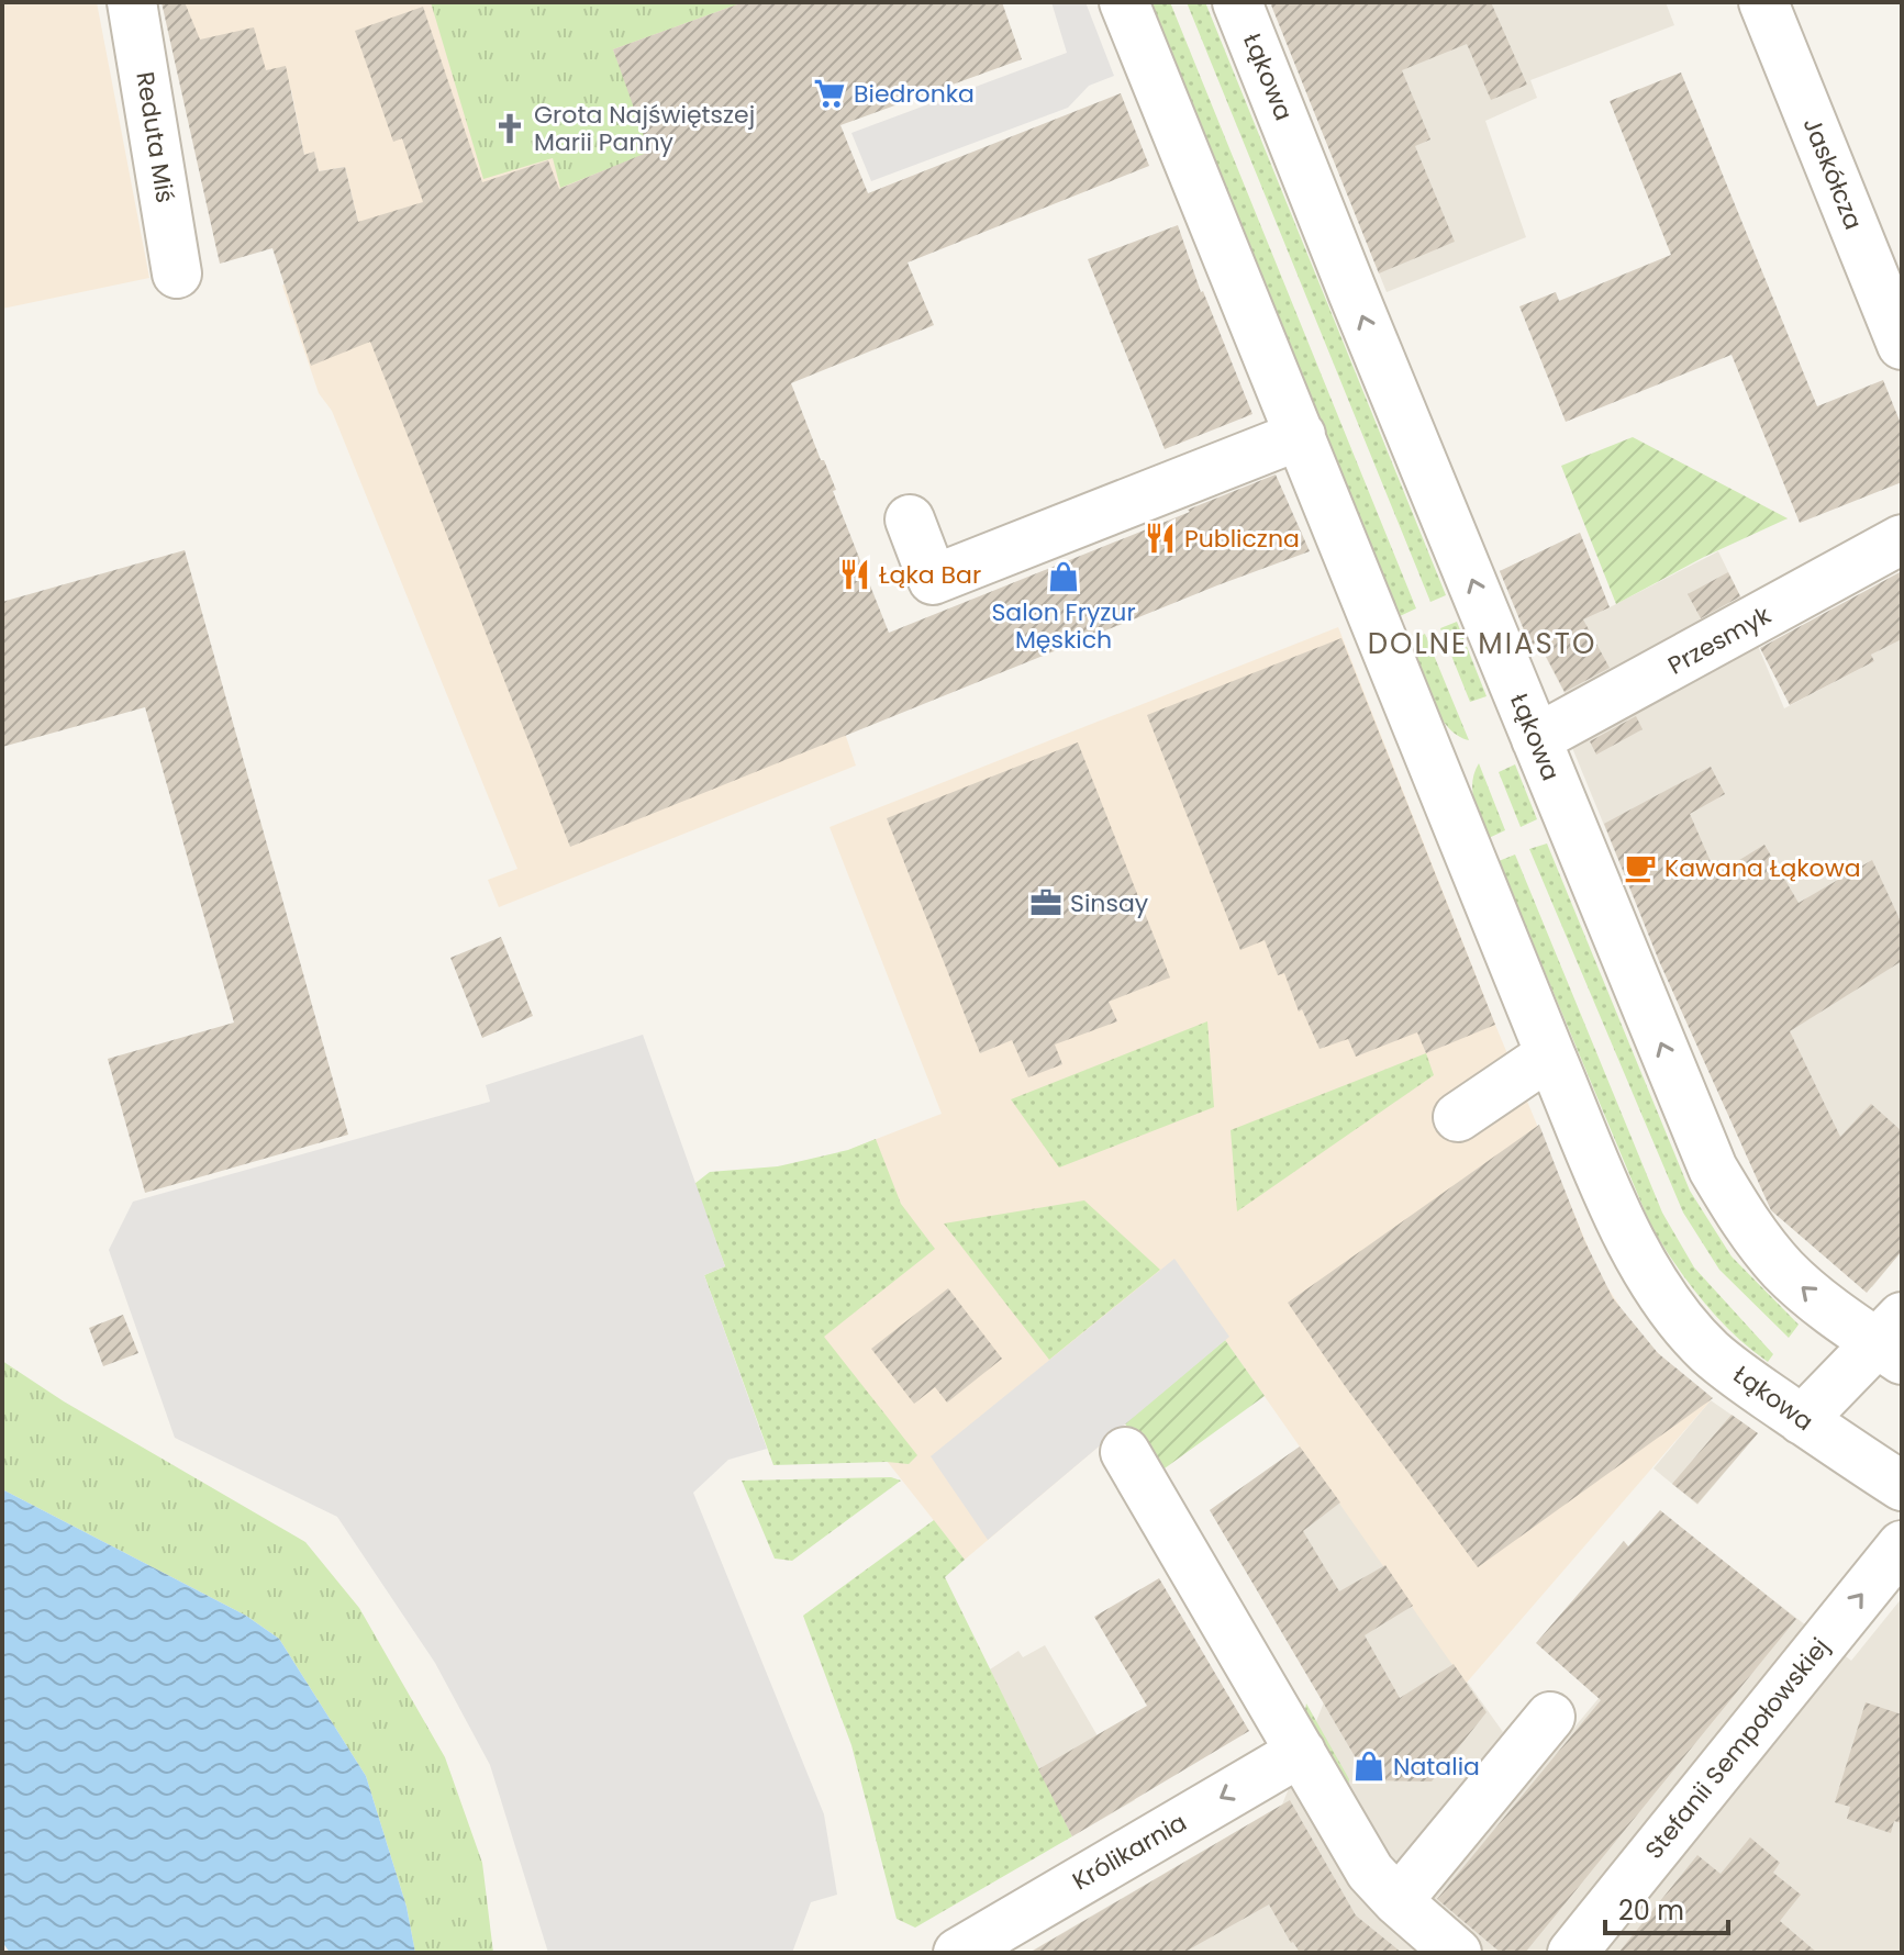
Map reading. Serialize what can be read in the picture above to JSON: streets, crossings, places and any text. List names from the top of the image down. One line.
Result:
{"streets":{"street":["Łąkowa","Reduta Miś","Jaskółcza","Przesmyk","Stefanii Sempołowskiej","Królikarnia"]},"crossings":[["Łąkowa","Przesmyk"]],"one_way":["Królikarnia"],"districts":["DOLNE MIASTO"],"places":{"supermarket":["Biedronka"],"church":["Grota Najświętszej Marii Panny"],"restaurant":["Publiczna","Łąka Bar"],"shop":["Salon Fryzur Męskich","Natalia"],"cafe":["Kawana Łąkowa"],"office":["Sinsay"]},"scale_bar":"20 m"}
